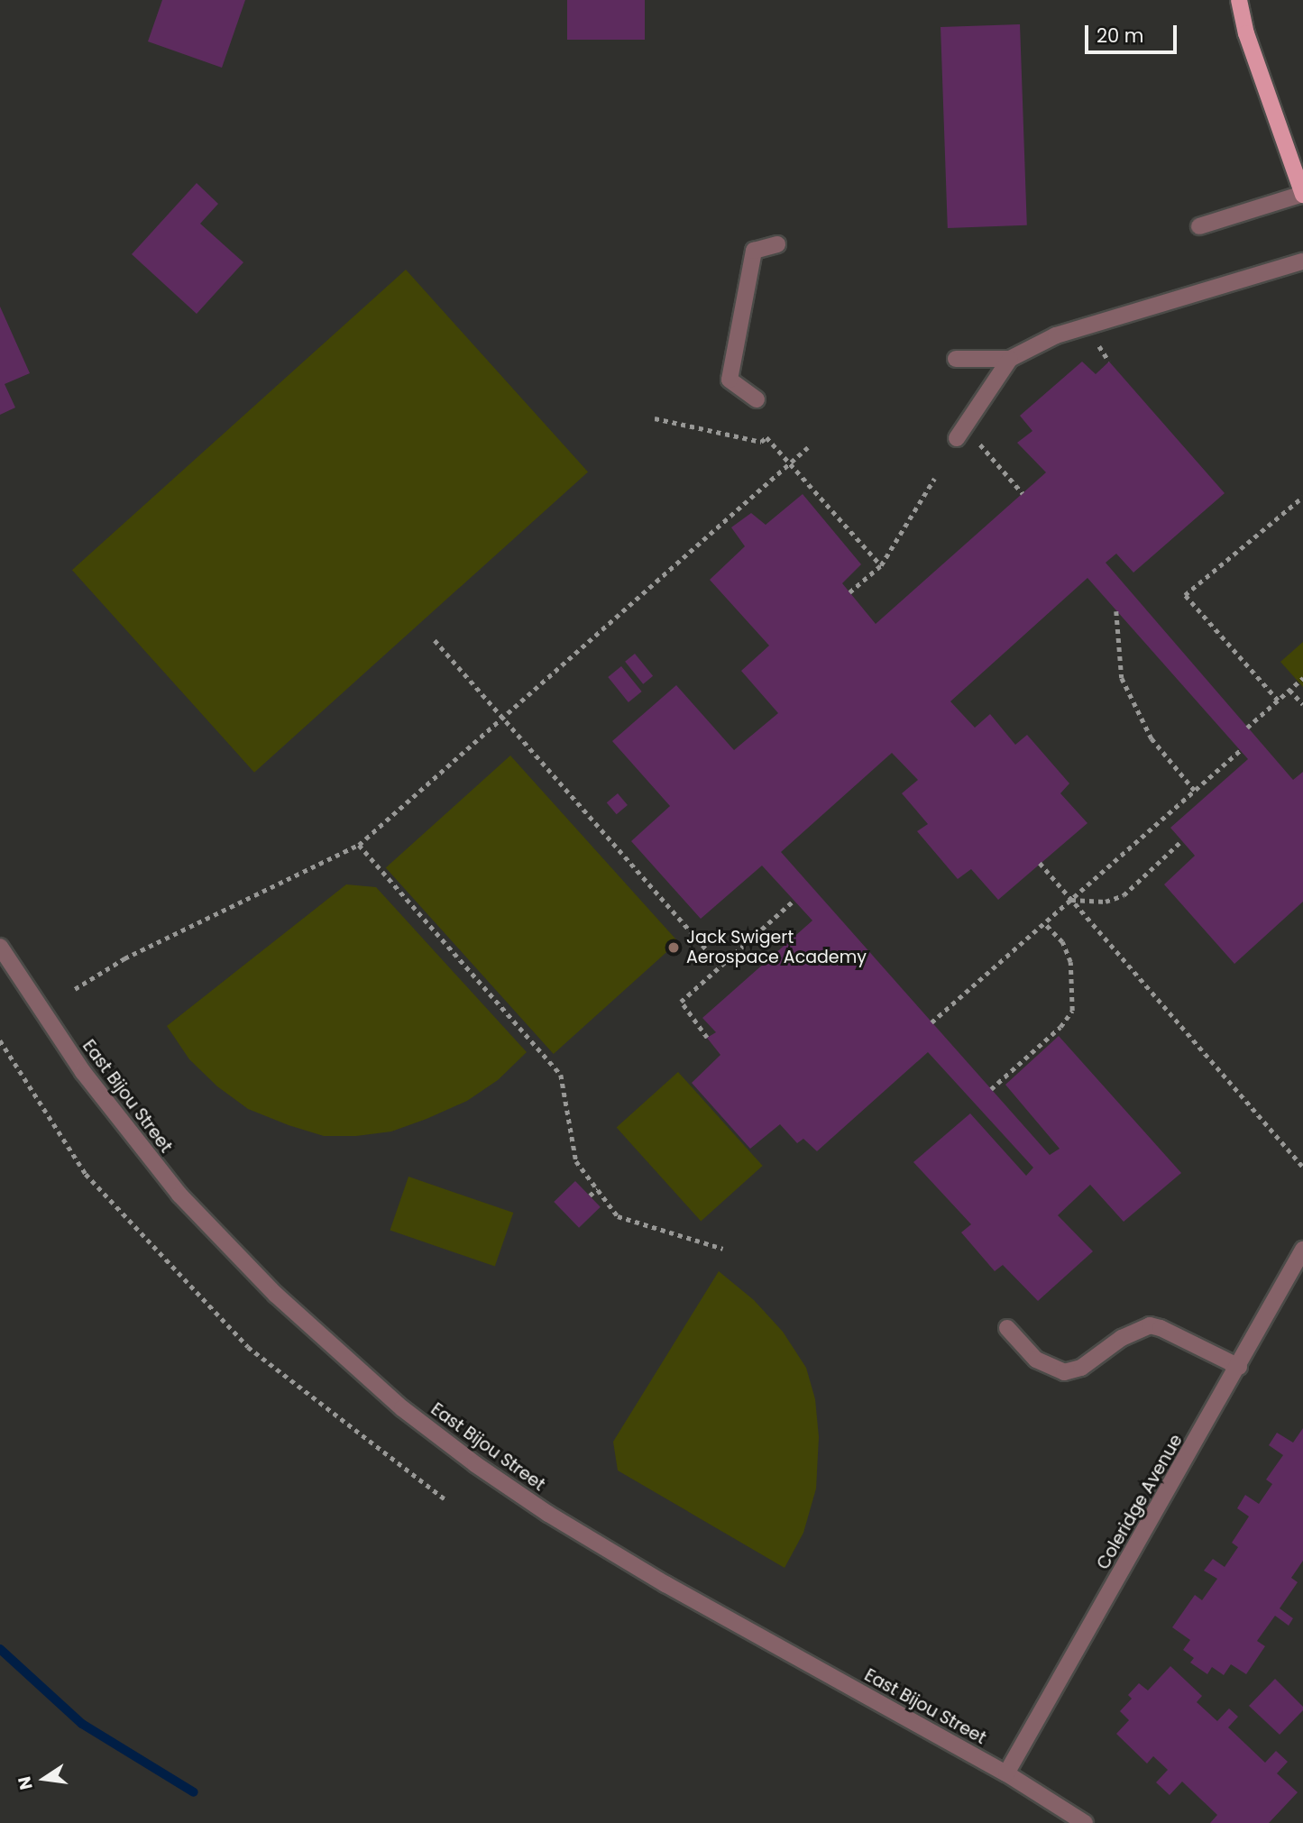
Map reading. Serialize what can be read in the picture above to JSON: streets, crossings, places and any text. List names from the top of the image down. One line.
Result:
{"streets":{"street":["East Bijou Street","Coleridge Avenue"]},"crossings":[["East Bijou Street","Coleridge Avenue"]],"places":["Jack Swigert Aerospace Academy"],"scale_bar":"20 m","north":"left"}
